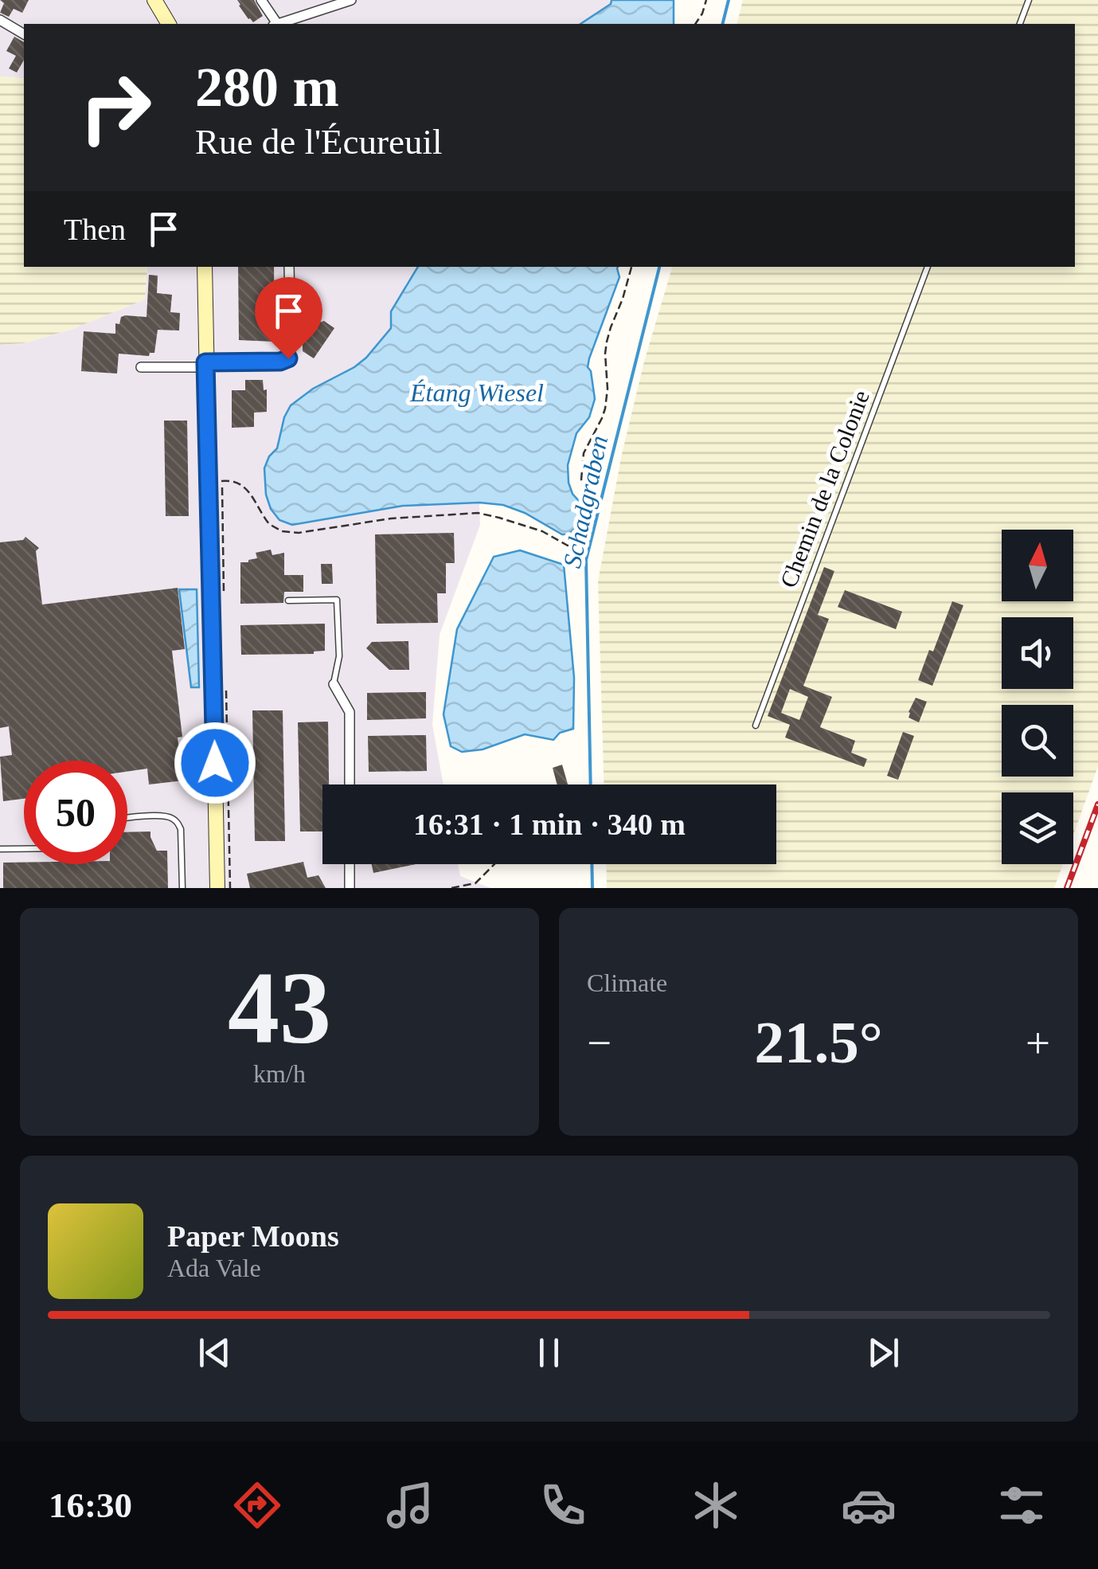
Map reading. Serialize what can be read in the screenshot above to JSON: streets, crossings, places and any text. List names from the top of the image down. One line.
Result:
{"streets":{"lane":["Chemin de la Colonie"]},"water":["Étang Wiesel","Schadgraben"],"north":"top","page":{"turn":["280 m","Rue de l'Écureuil"],"then":"Then","limit":"50","trip":"16:31 · 1 min · 340 m","tile":[["43","km/h"],"Climate"],"heat":["−","21.5°","+"],"song":["Paper Moons","Ada Vale"],"tabs":"16:30"}}
